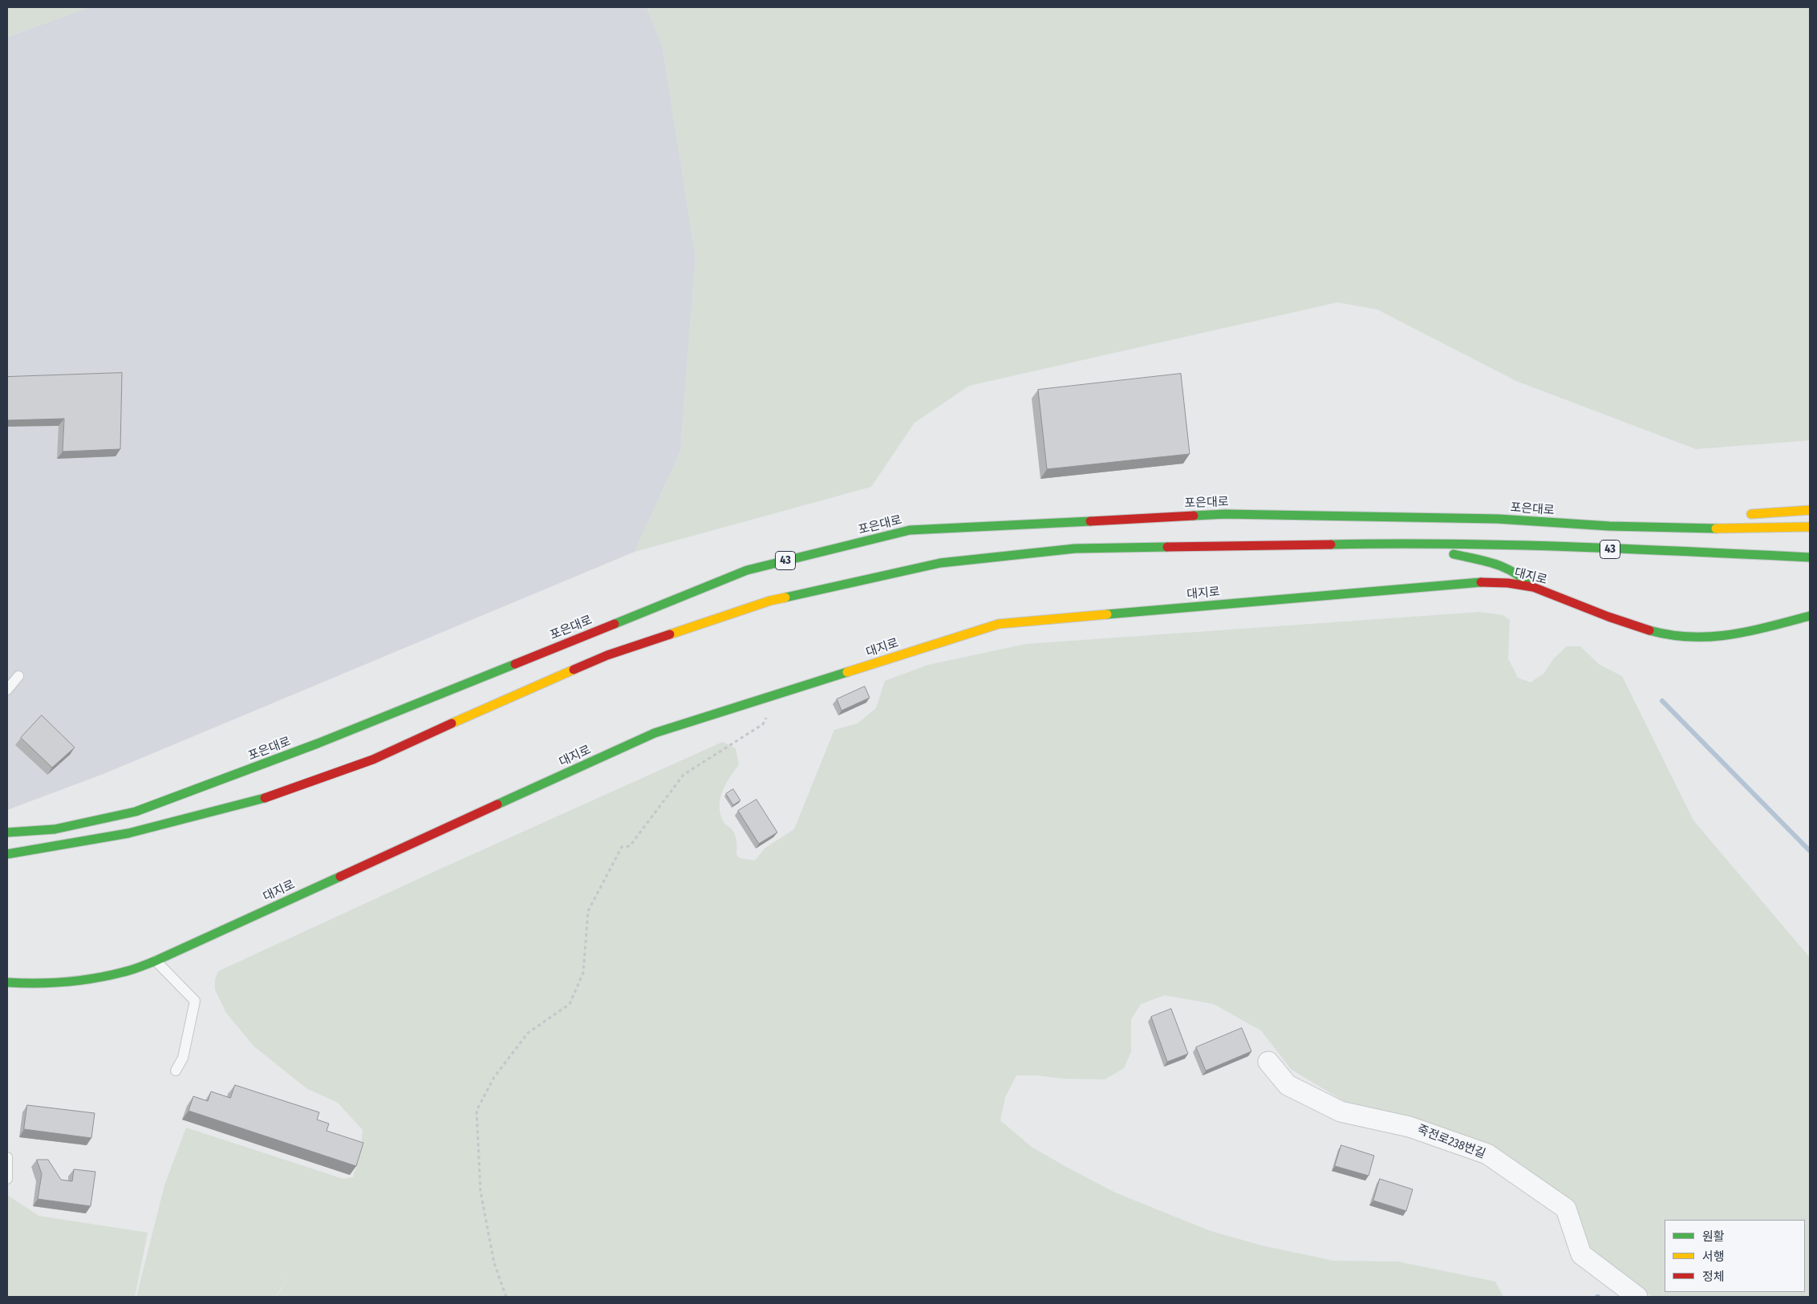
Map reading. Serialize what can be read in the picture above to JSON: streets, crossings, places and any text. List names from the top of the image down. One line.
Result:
{"streets":{"main road":["포은대로","43","대지로"],"street":["죽전로238번길"]},"legend":["원활","서행","정체"]}
